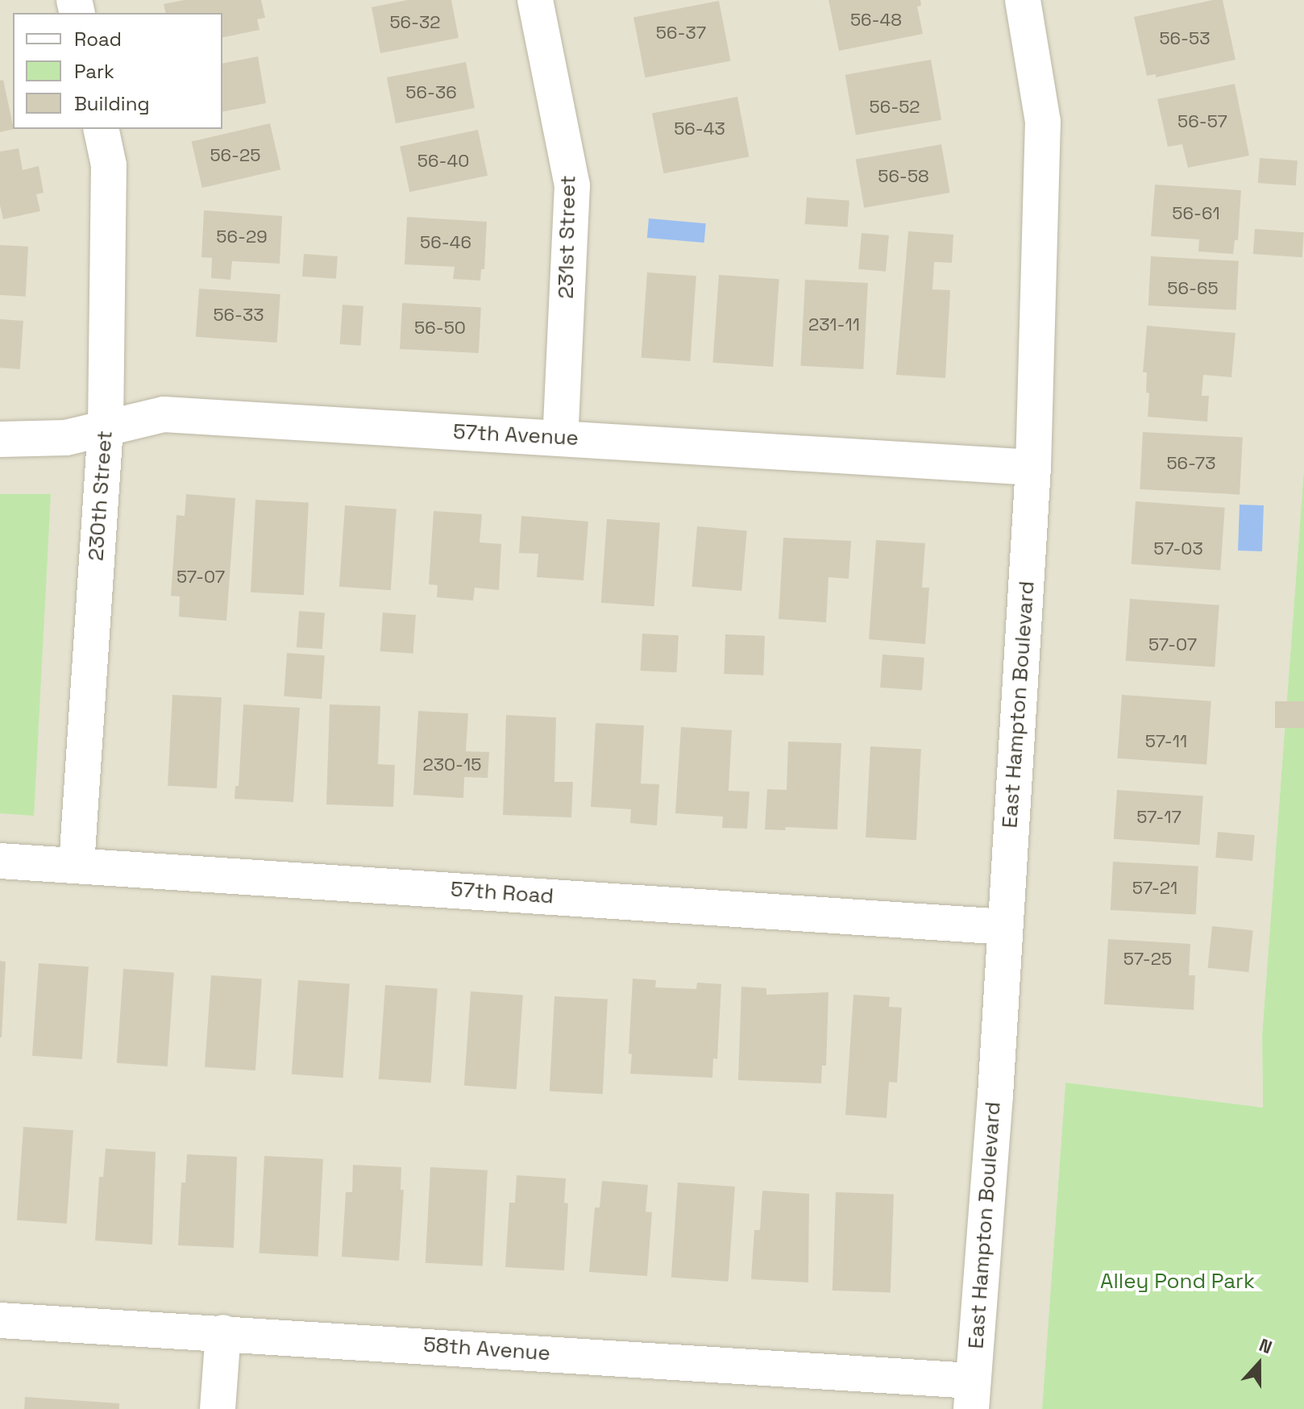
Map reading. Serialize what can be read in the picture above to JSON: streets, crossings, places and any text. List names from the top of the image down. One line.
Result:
{"streets":{"street":["231st Street","57th Avenue","230th Street","East Hampton Boulevard","57th Road","58th Avenue"]},"crossings":[["231st Street","57th Avenue"],["57th Avenue","230th Street"],["57th Avenue","East Hampton Boulevard"],["230th Street","57th Road"],["East Hampton Boulevard","57th Road"],["East Hampton Boulevard","58th Avenue"]],"parks":["Alley Pond Park"],"house_numbers":["56-48","56-32","56-37","56-53","56-36","56-52","56-57","56-43","56-25","56-40","56-58","56-61","56-29","56-46","56-65","56-33","231-11","56-50","56-73","57-03","57-07","57-07","57-11","230-15","57-17","57-21","57-25"],"legend":["Road","Park","Building"],"north":"top"}
